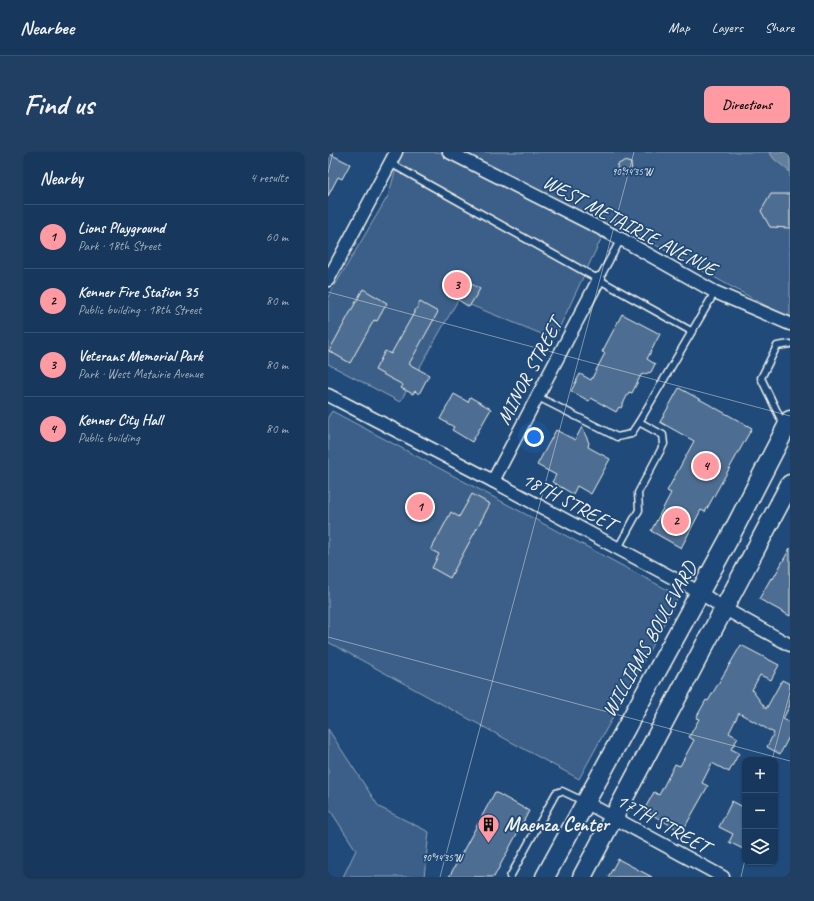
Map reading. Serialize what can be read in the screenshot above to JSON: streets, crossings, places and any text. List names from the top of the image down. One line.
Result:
{"streets":{"main road":["WILLIAMS BOULEVARD"],"street":["WEST METAIRIE AVENUE","MINOR STREET","18TH STREET","17TH STREET"]},"crossings":[["MINOR STREET","18TH STREET"],["18TH STREET","WILLIAMS BOULEVARD"],["WILLIAMS BOULEVARD","17TH STREET"]],"places":{"building":["Maenza Center"]},"page":{"header":"Nearbee","nav":["Map","Layers","Share"],"buttons":"Directions","title":"Find us","heading":["Nearby","4 results"],"list":[{"mark":"1","name":"Lions Playground","note":"Park · 18th Street","value":"60 m"},{"mark":"2","name":"Kenner Fire Station 35","note":"Public building · 18th Street","value":"80 m"},{"mark":"3","name":"Veterans Memorial Park","note":"Park · West Metairie Avenue","value":"80 m"},{"mark":"4","name":"Kenner City Hall","note":"Public building","value":"80 m"}],"pins":["3","4","1","2"],"map_buttons":["+","−"]},"coordinates":["90°14'35\"W"]}
